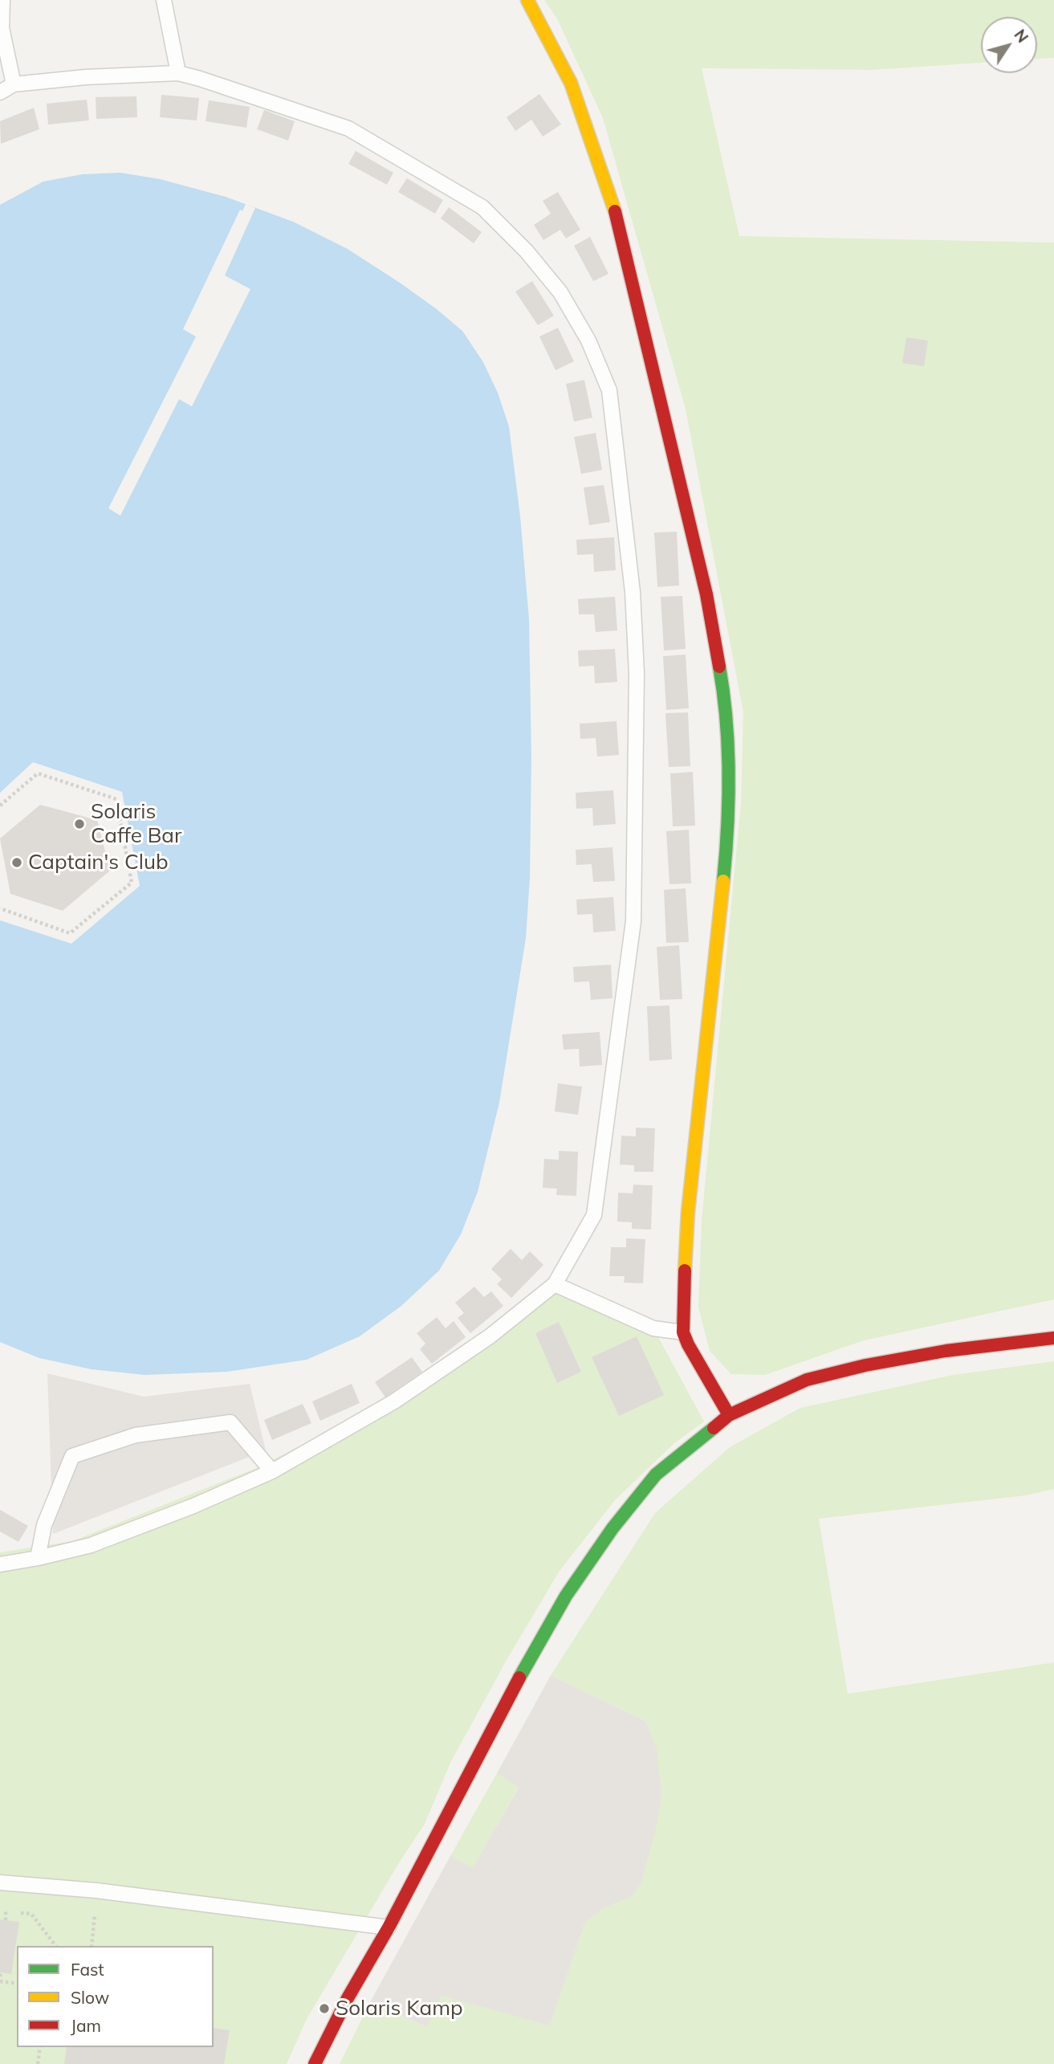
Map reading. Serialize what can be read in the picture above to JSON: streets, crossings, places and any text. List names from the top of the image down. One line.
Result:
{"places":["Solaris Caffe Bar","Captain's Club","Solaris Kamp"],"legend":["Fast","Slow","Jam"],"north":"top right"}
